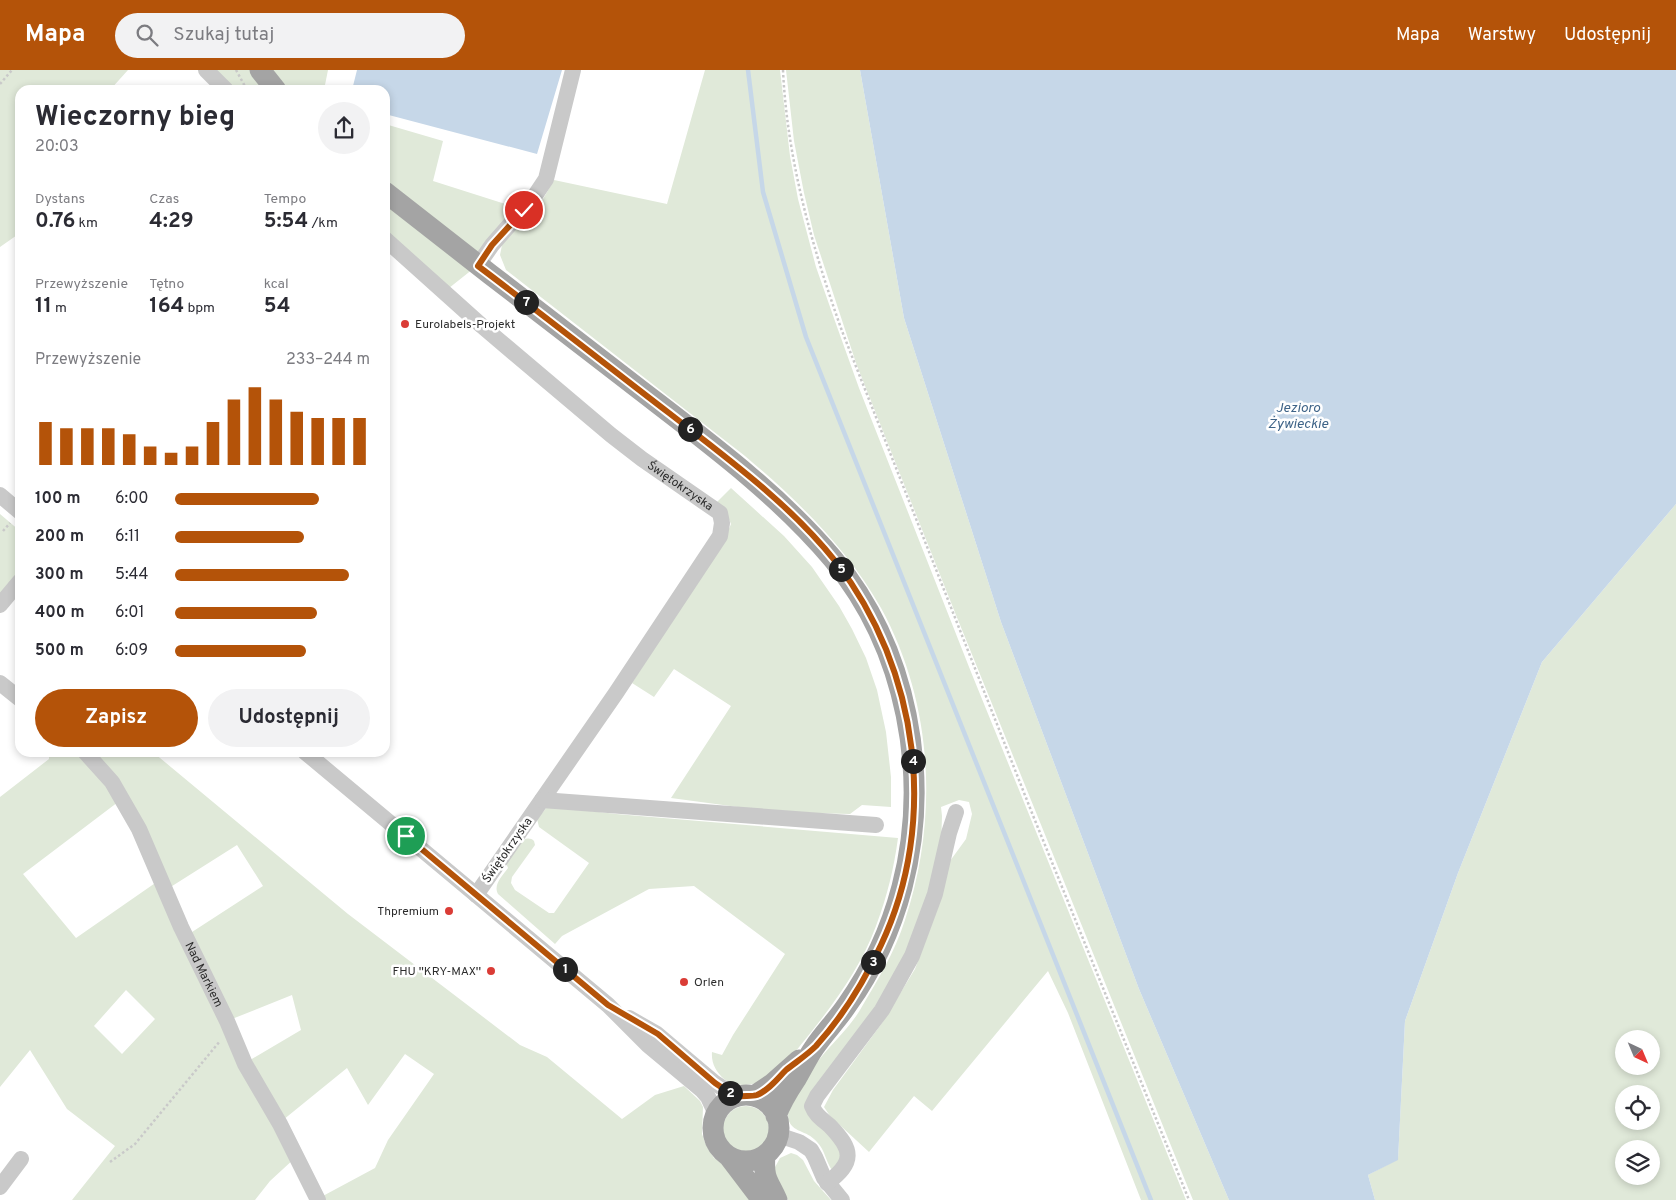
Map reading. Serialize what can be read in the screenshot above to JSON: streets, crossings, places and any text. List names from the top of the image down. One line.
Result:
{"streets":{"street":["Świętokrzyska","Nad Markiem"]},"water":["Jezioro Żywieckie"],"places":["Eurolabels-Projekt","Thpremium","FHU ''KRY-MAX''","Orlen"],"north":"bottom right","page":{"header":"Mapa","search":"Szukaj tutaj","nav":["Mapa","Warstwy","Udostępnij"],"heading":["Wieczorny bieg","20:03"],"stats":[["Dystans","0.76 km"],["Czas","4:29"],["Tempo","5:54 /km"],["Przewyższenie","11 m"],["Tętno","164 bpm"],["kcal","54"]],"pins":["7","6","5","4","3","1","2"],"chart":["Przewyższenie","233–244 m"],"list":[{"name":"100 m","note":"6:00"},{"name":"200 m","note":"6:11"},{"name":"300 m","note":"5:44"},{"name":"400 m","note":"6:01"},{"name":"500 m","note":"6:09"}],"buttons":["Zapisz","Udostępnij"]}}
